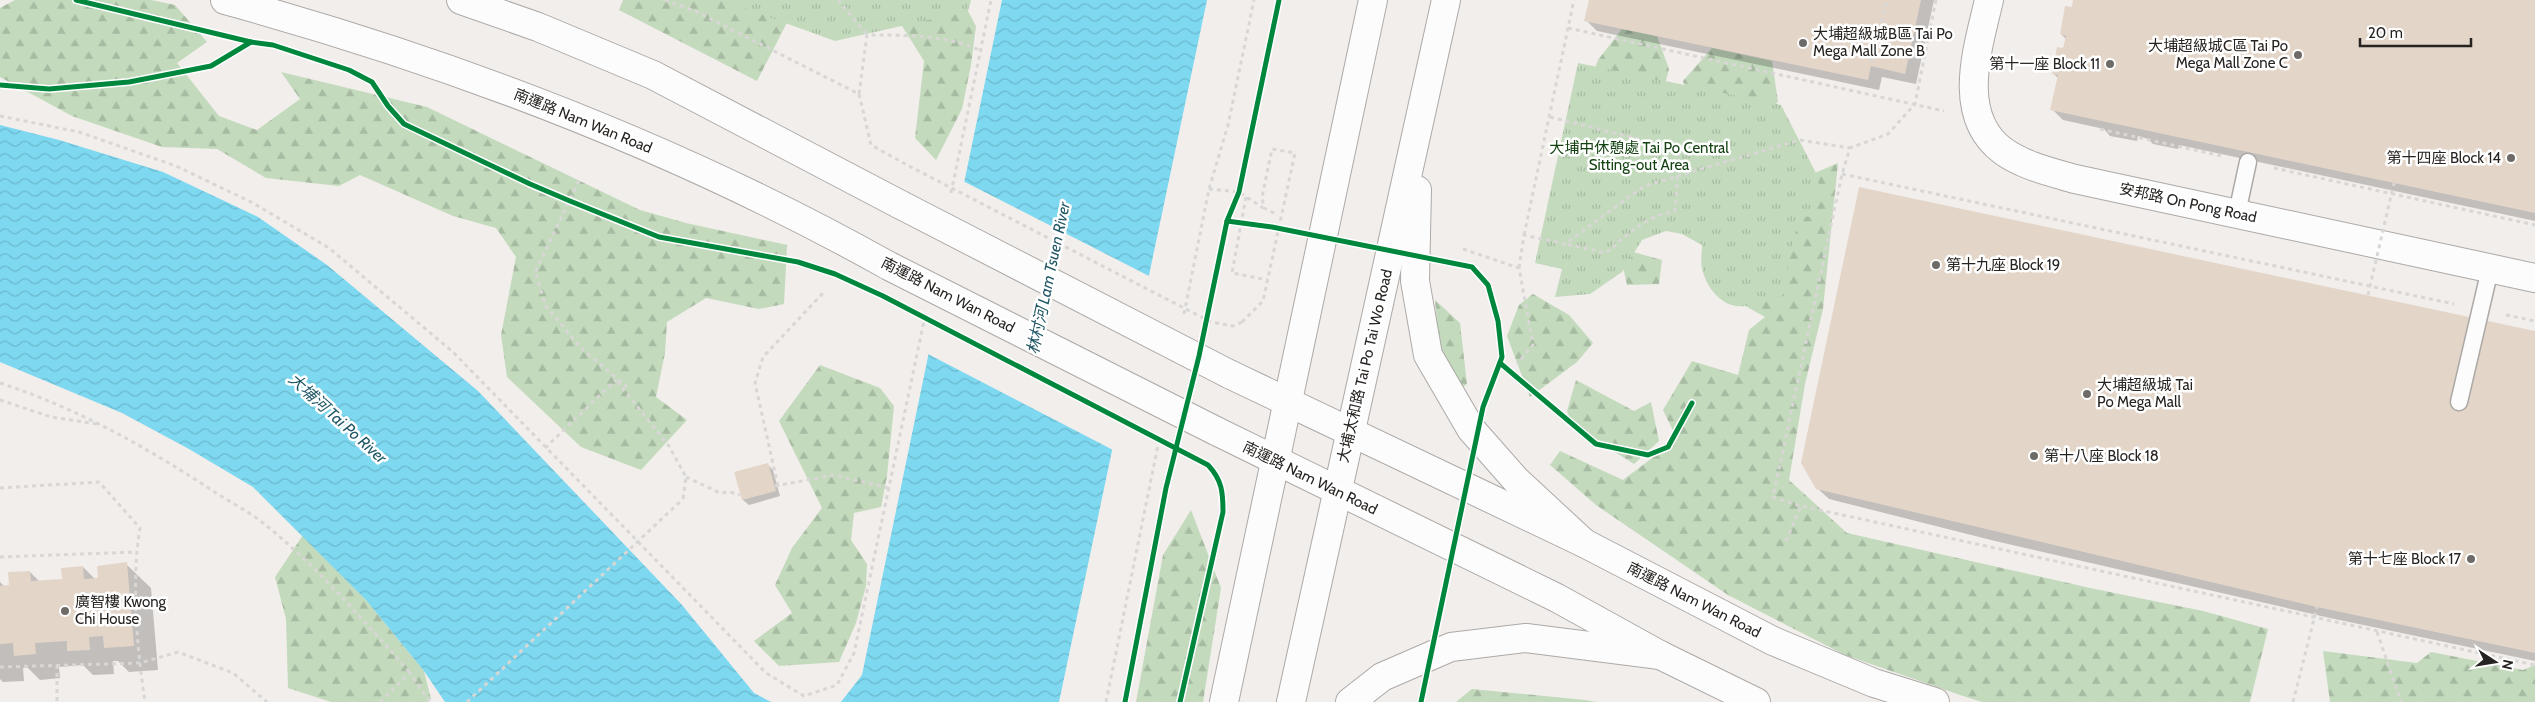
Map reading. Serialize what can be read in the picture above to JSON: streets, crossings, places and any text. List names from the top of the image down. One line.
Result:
{"streets":{"main road":["南運路 Nam Wan Road","安邦路 On Pong Road","大埔太和路 Tai Po Tai Wo Road"]},"crossings":[["南運路 Nam Wan Road","大埔太和路 Tai Po Tai Wo Road"]],"water":["林村河 Lam Tsuen River","大埔河 Tai Po River"],"parks":["大埔中休憩處 Tai Po Central Sitting-out Area"],"places":["大埔超級城B區 Tai Po Mega Mall Zone B","大埔超級城C區 Tai Po Mega Mall Zone C","第十一座 Block 11","第十四座 Block 14","第十九座 Block 19","大埔超級城 Tai Po Mega Mall","第十八座 Block 18","第十七座 Block 17","廣智樓 Kwong Chi House"],"scale_bar":"20 m","north":"right"}
